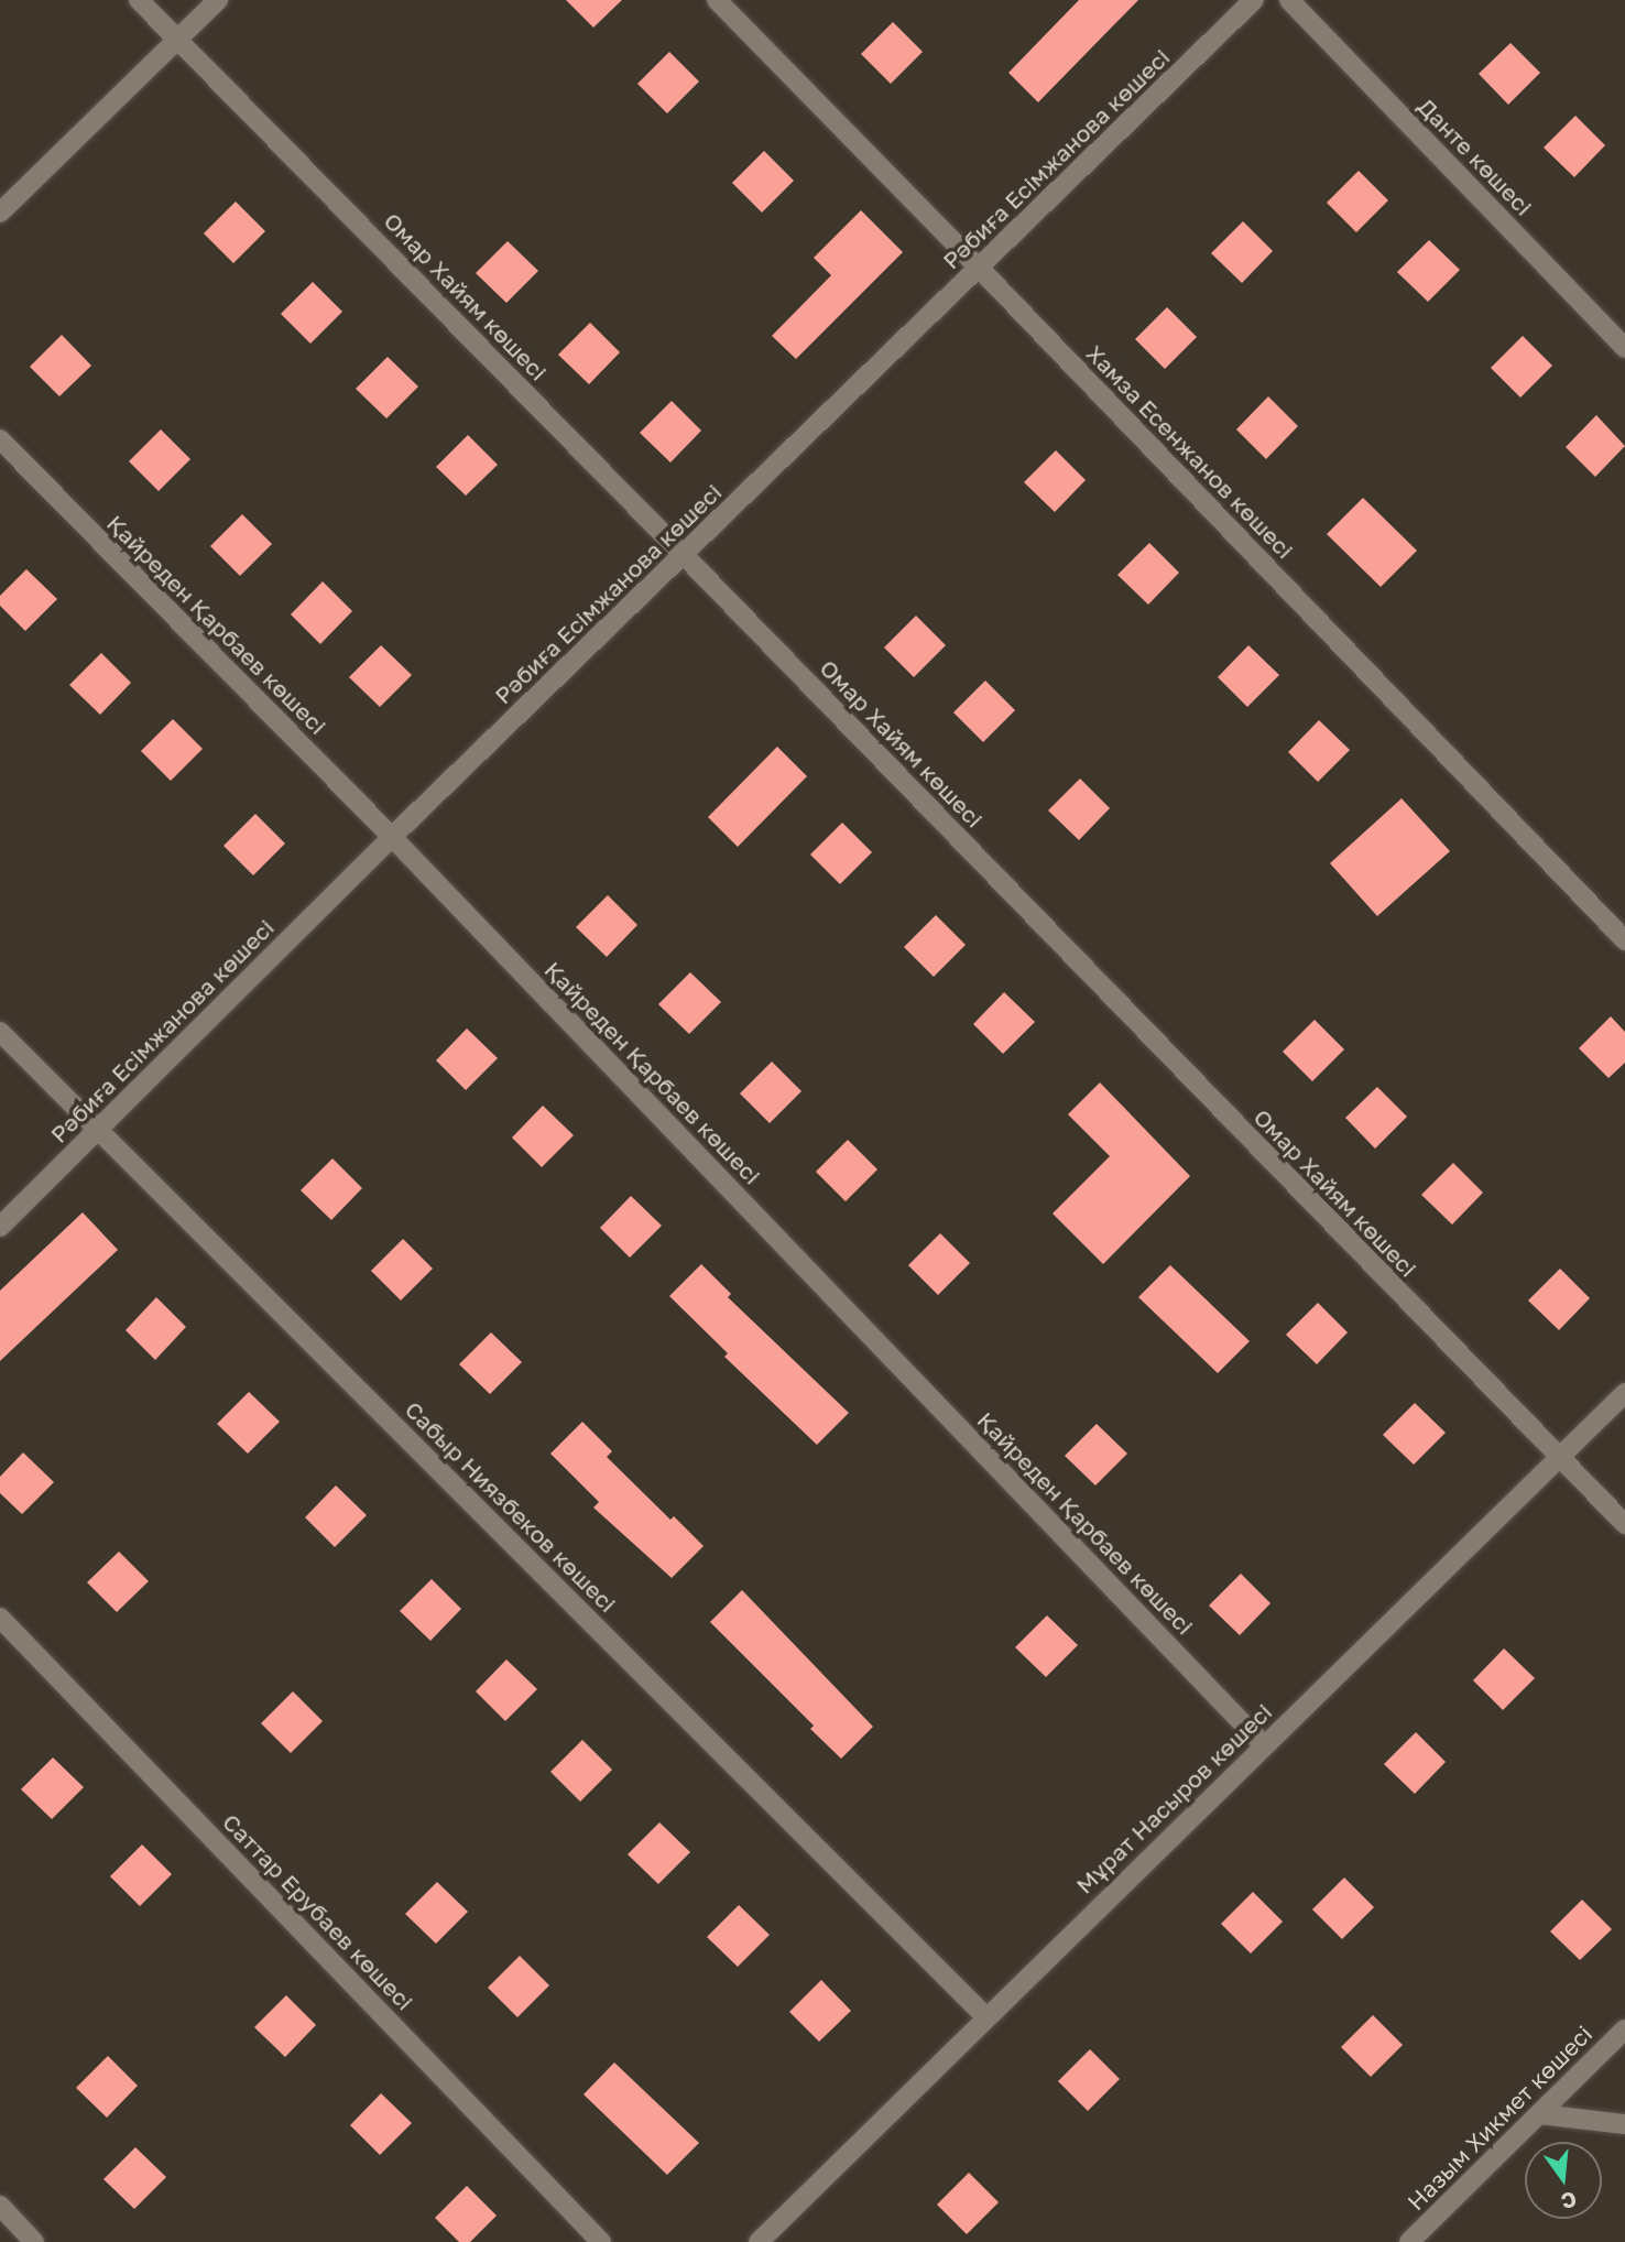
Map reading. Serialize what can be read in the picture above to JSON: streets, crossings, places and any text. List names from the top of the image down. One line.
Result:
{"streets":{"street":["Данте көшесі","Рәбиға Есімжанова көшесі","Омар Хайям көшесі","Хамза Есенжанов көшесі","Қайреден Қарбаев көшесі","Сабыр Ниязбеков көшесі","Мұрат Насыров көшесі","Саттар Ерубаев көшесі","Назым Хикмет көшесі"]},"crossings":[["Рәбиға Есімжанова көшесі","Омар Хайям көшесі"],["Рәбиға Есімжанова көшесі","Хамза Есенжанов көшесі"],["Рәбиға Есімжанова көшесі","Қайреден Қарбаев көшесі"],["Рәбиға Есімжанова көшесі","Сабыр Ниязбеков көшесі"],["Омар Хайям көшесі","Мұрат Насыров көшесі"],["Қайреден Қарбаев көшесі","Мұрат Насыров көшесі"],["Сабыр Ниязбеков көшесі","Мұрат Насыров көшесі"]],"north":"bottom"}
